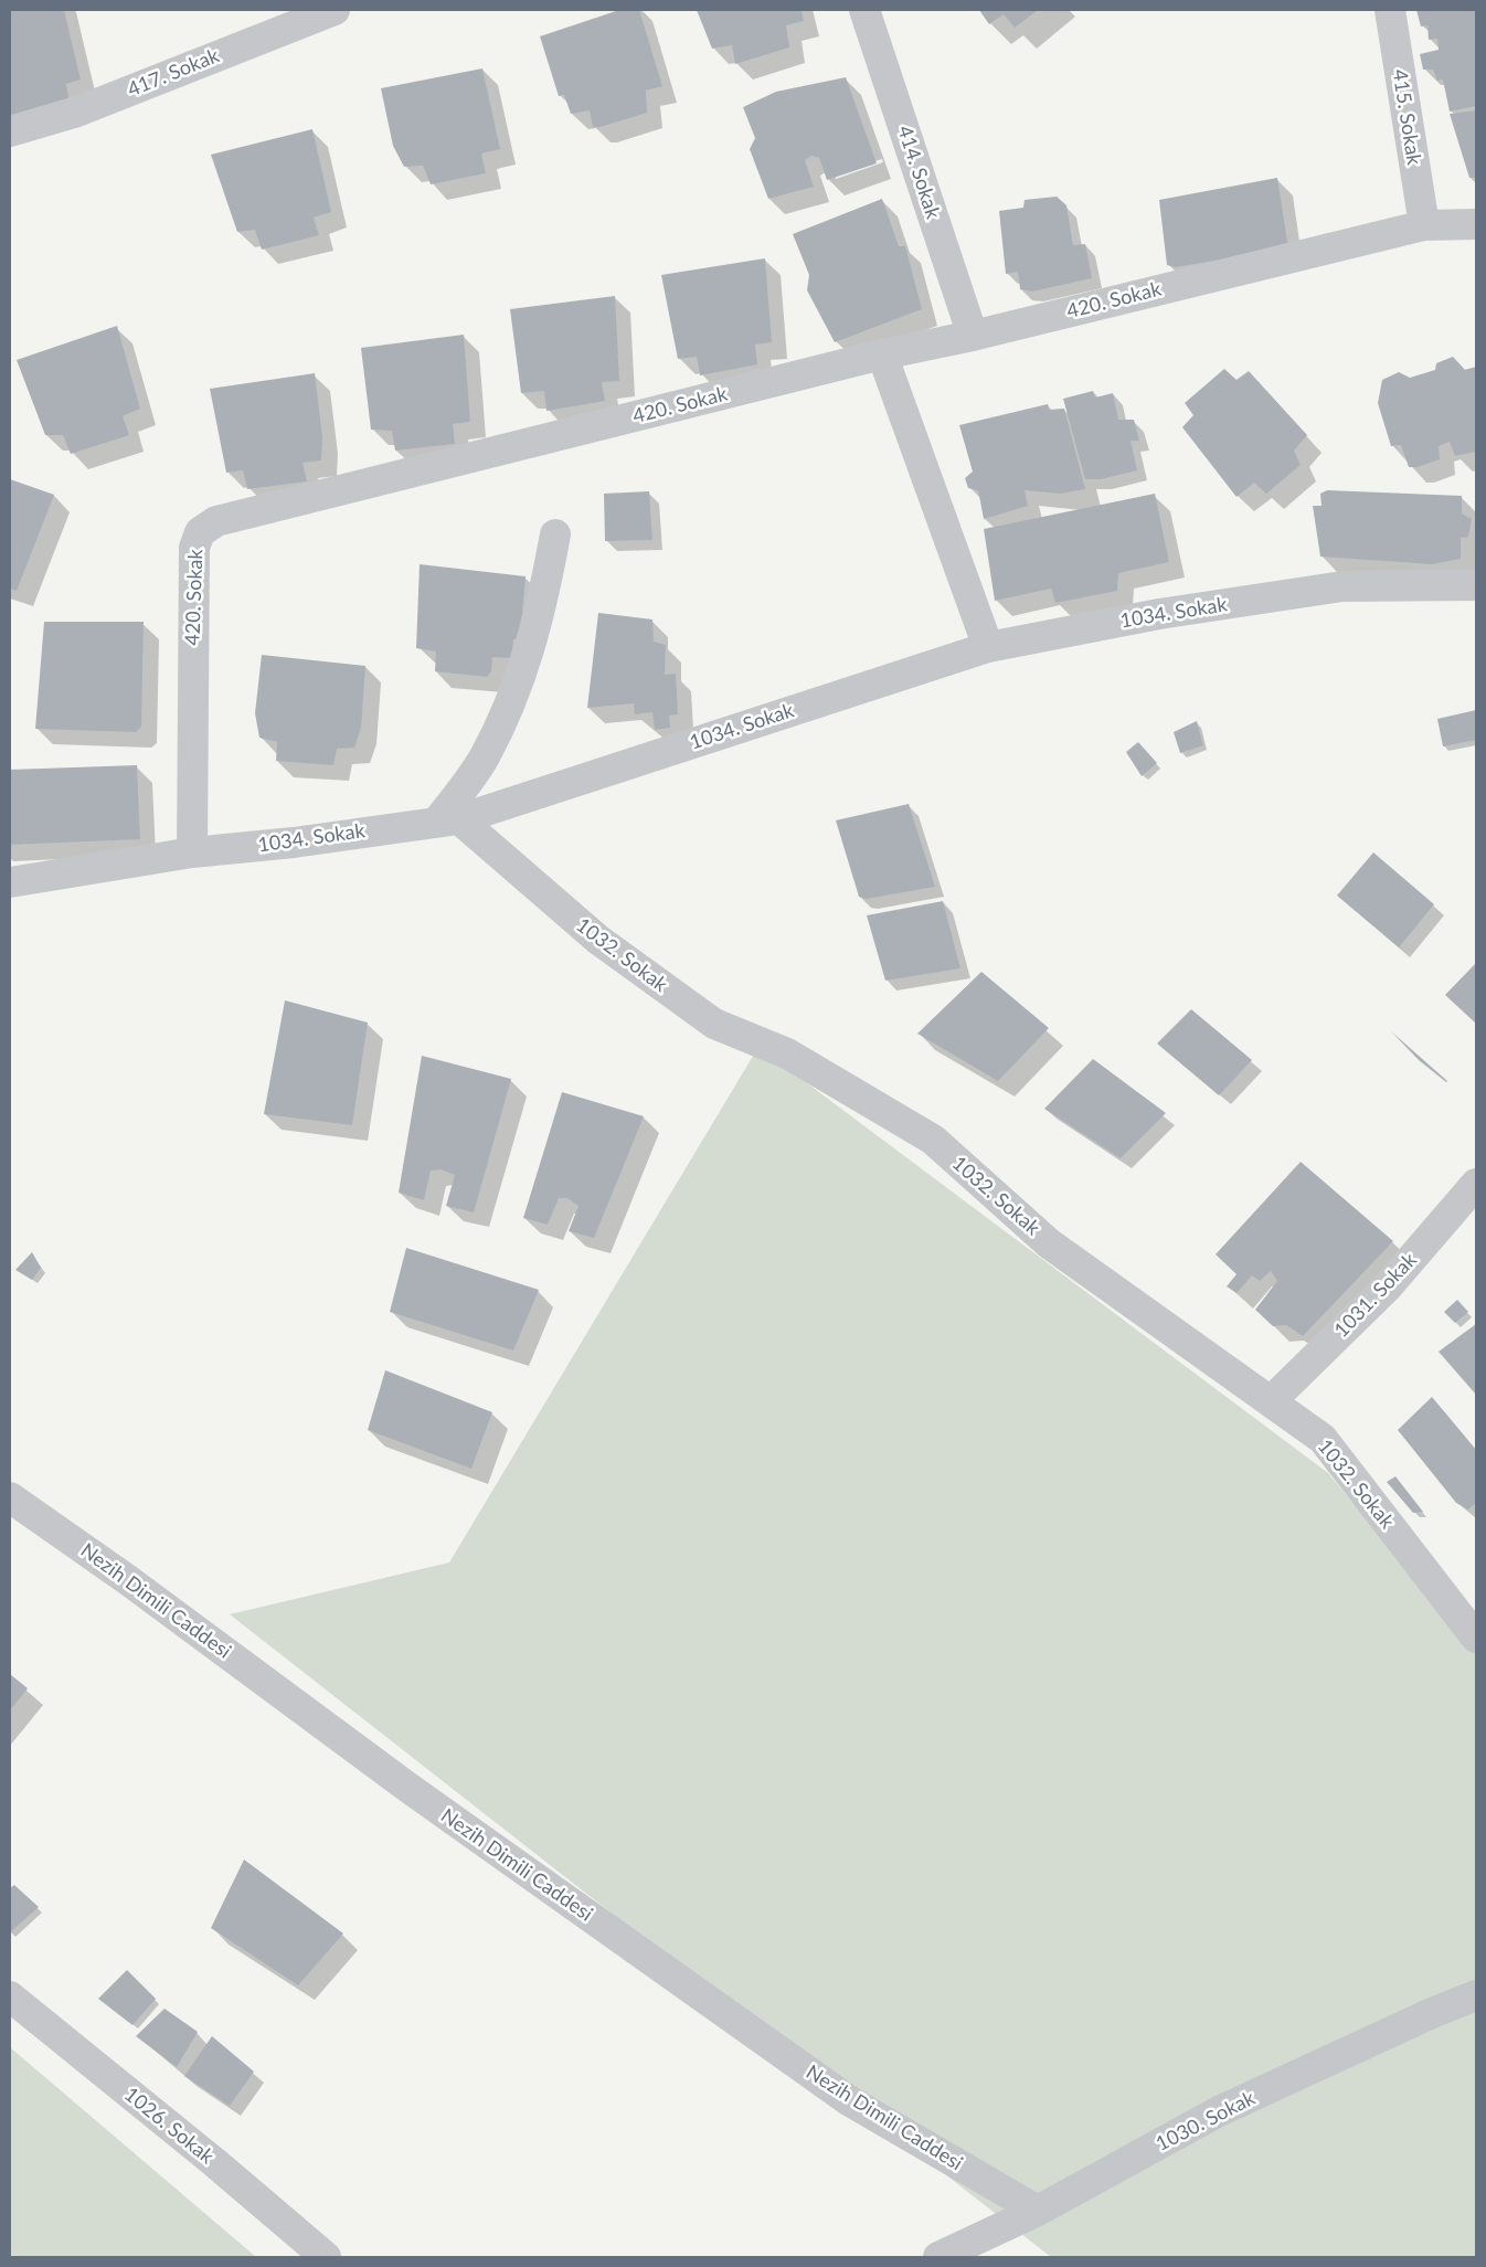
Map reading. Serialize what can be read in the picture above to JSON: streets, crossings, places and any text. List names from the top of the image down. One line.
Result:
{"streets":{"street":["417. Sokak","415. Sokak","414. Sokak","420. Sokak","1034. Sokak","1032. Sokak","1031. Sokak","Nezih Dimili Caddesi","1030. Sokak","1026. Sokak"]},"crossings":[["415. Sokak","420. Sokak"],["414. Sokak","420. Sokak"],["420. Sokak","1034. Sokak"],["1034. Sokak","1032. Sokak"],["1032. Sokak","1031. Sokak"],["Nezih Dimili Caddesi","1030. Sokak"]]}
